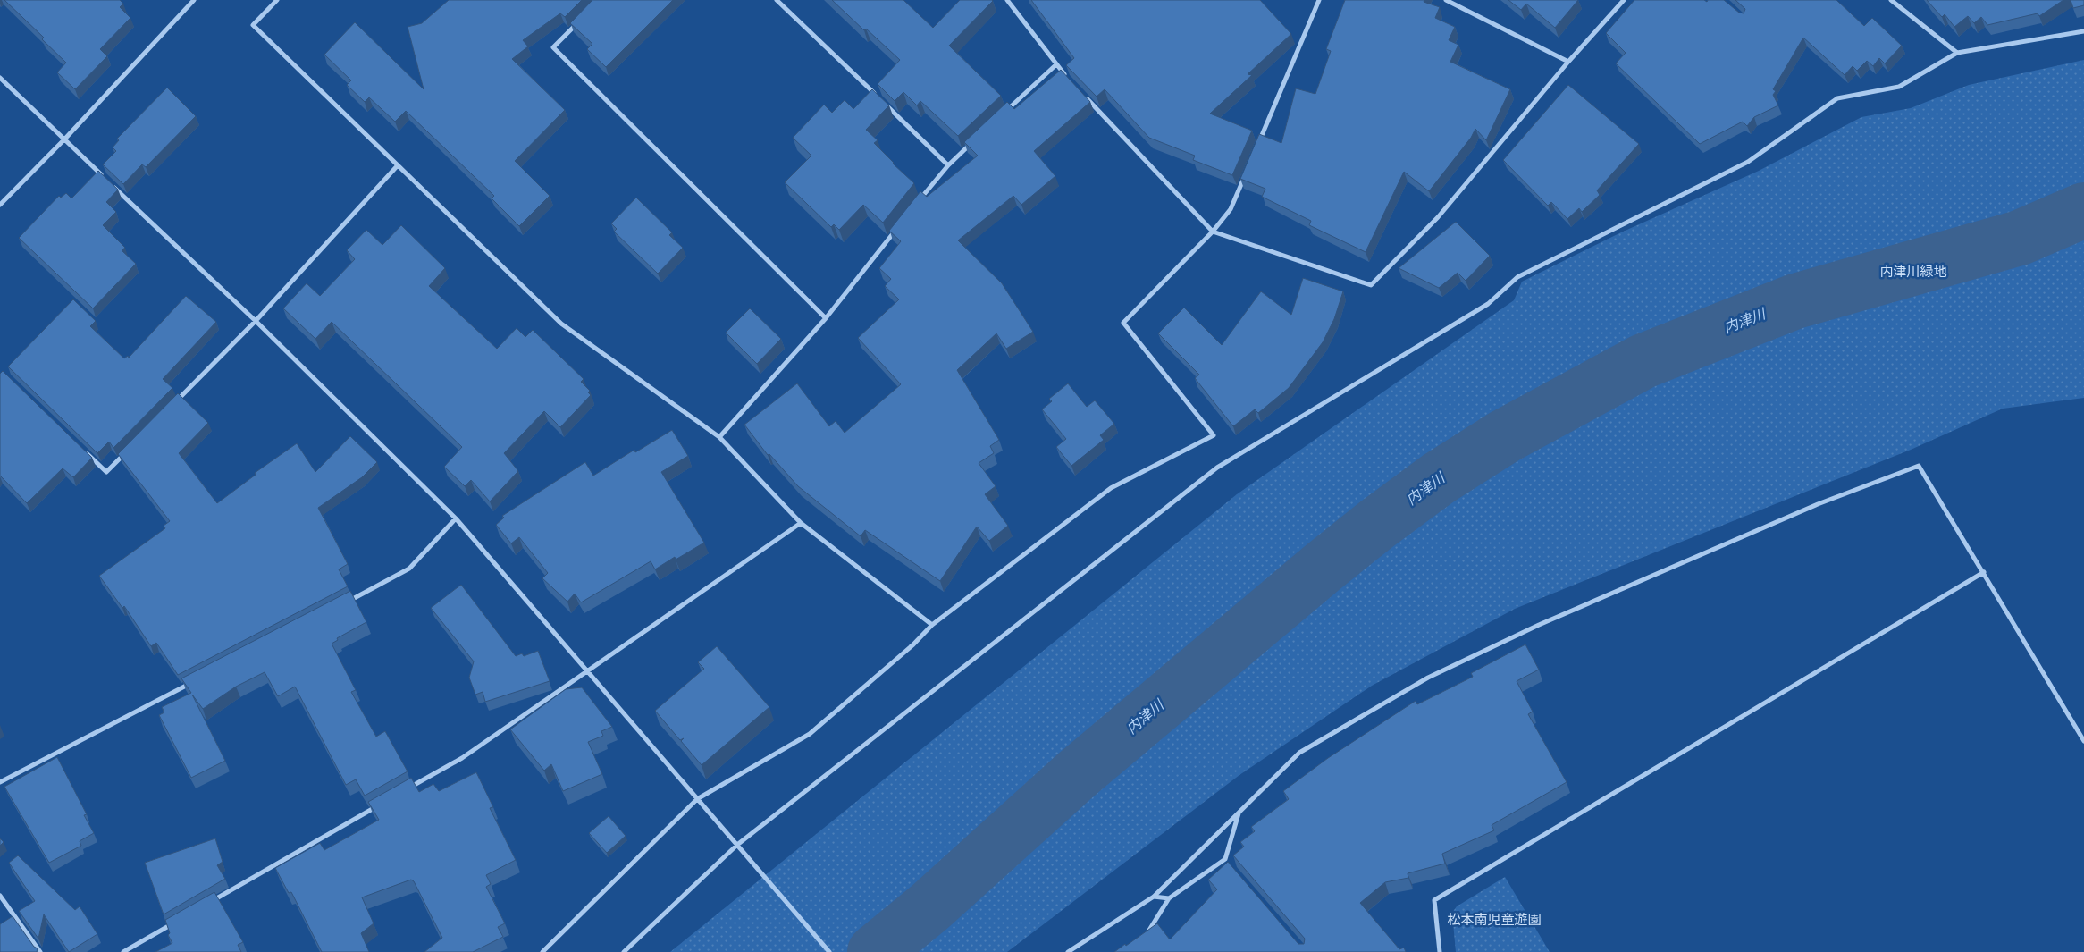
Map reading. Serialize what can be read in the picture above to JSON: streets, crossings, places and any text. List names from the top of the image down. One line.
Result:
{"water":["内津川"],"parks":["内津川緑地","松本南児童遊園"]}
